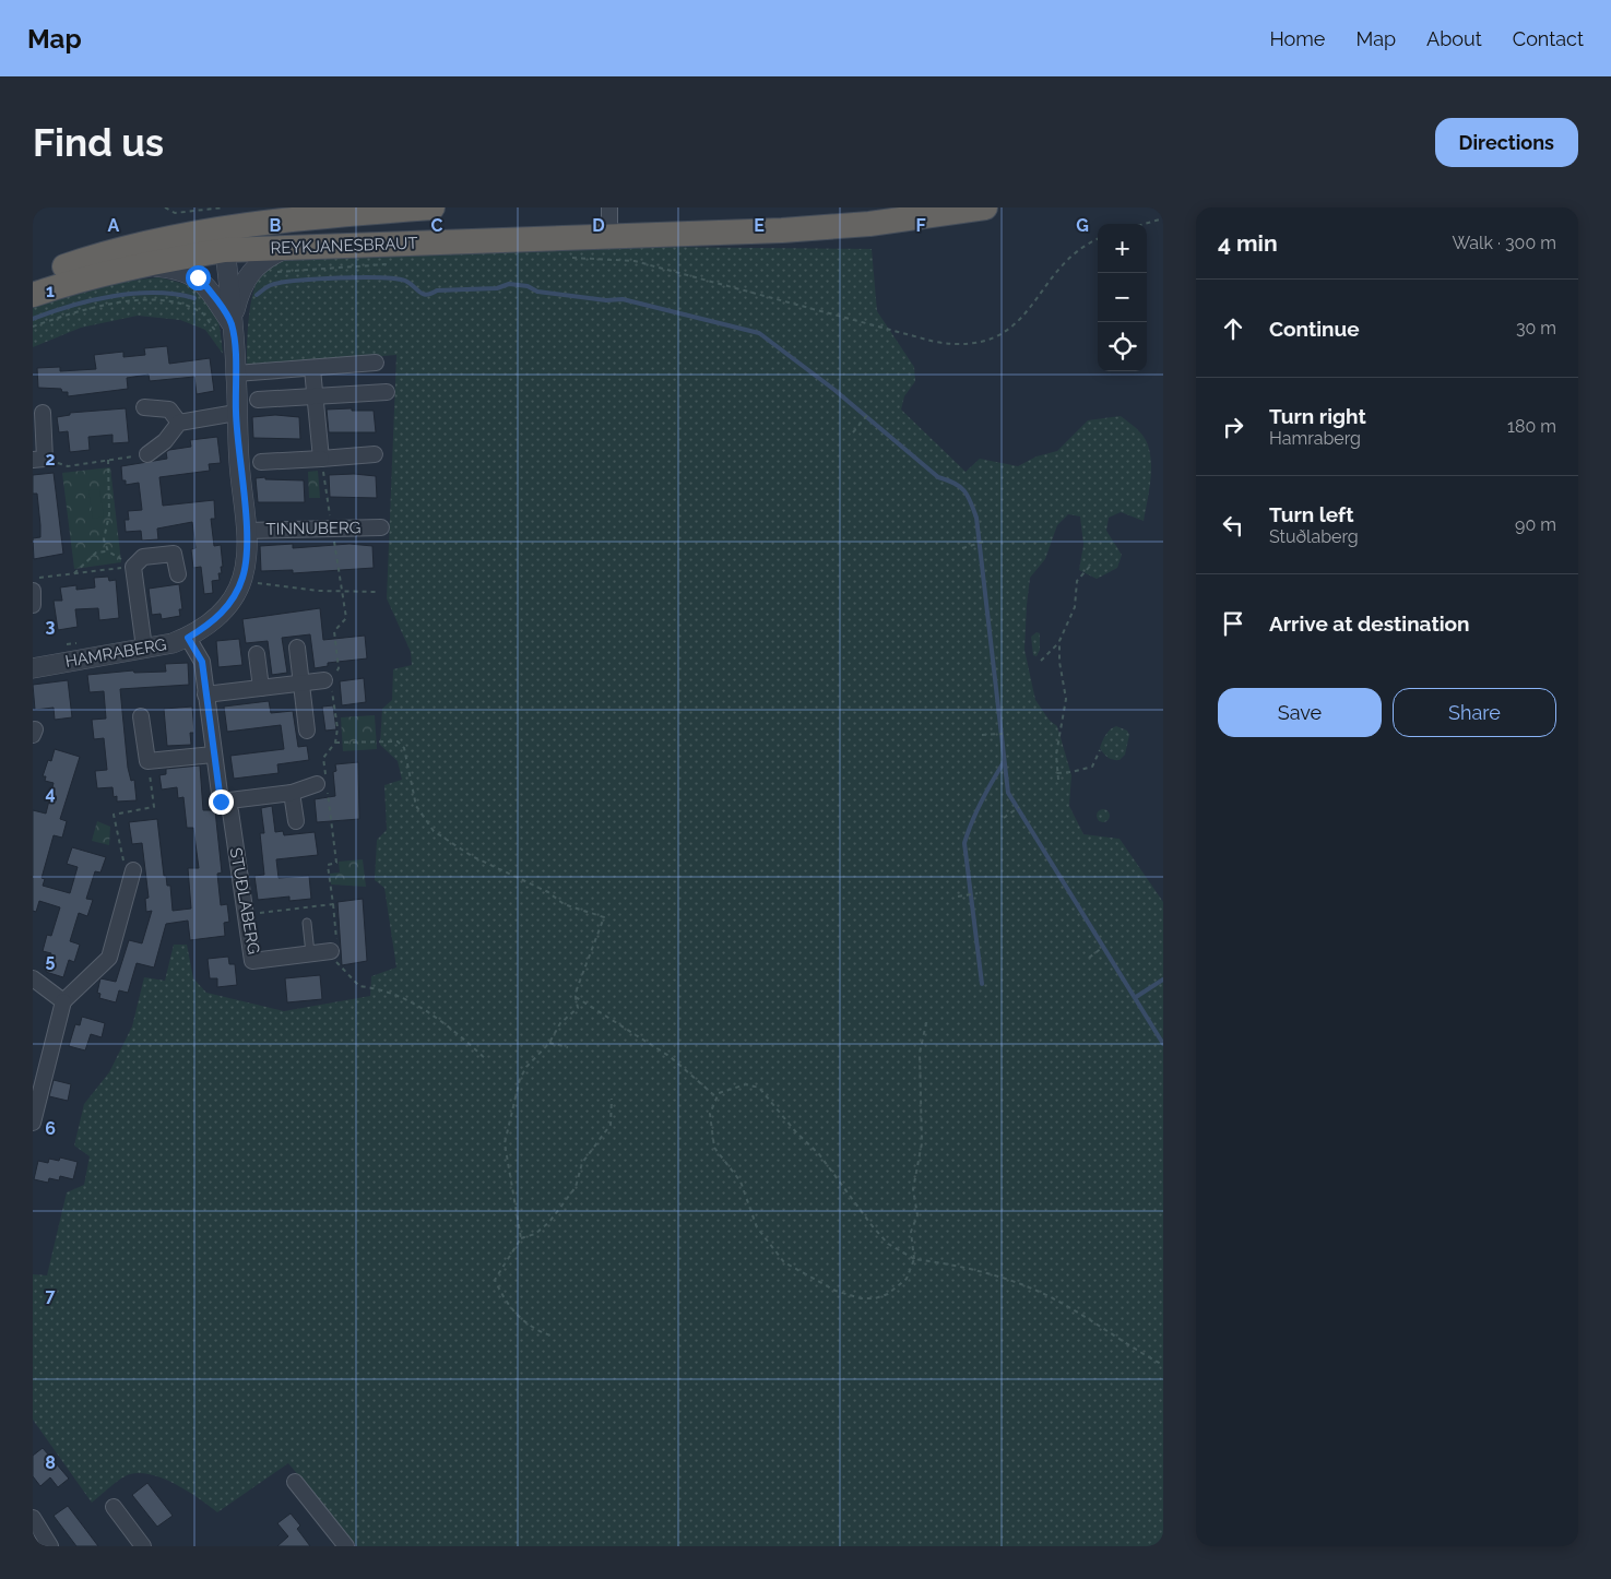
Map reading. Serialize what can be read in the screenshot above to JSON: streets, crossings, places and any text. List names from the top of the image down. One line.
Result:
{"streets":{"highway":["REYKJANESBRAUT"],"street":["TINNUBERG","HAMRABERG","STUÐLABERG"]},"crossings":[["TINNUBERG","HAMRABERG"],["HAMRABERG","STUÐLABERG"]],"page":{"header":"Map","nav":["Home","Map","About","Contact"],"buttons":["Directions",["Save","Share"]],"title":"Find us","heading":["4 min","Walk · 300 m"],"map_buttons":["+","−"],"list":[["Continue","30 m"],["Turn right","Hamraberg","180 m"],["Turn left","Stuðlaberg","90 m"],"Arrive at destination"]},"grid":{"columns":["A","B","C","D","E","F","G"],"rows":["1","2","3","4","5","6","7","8"]}}
